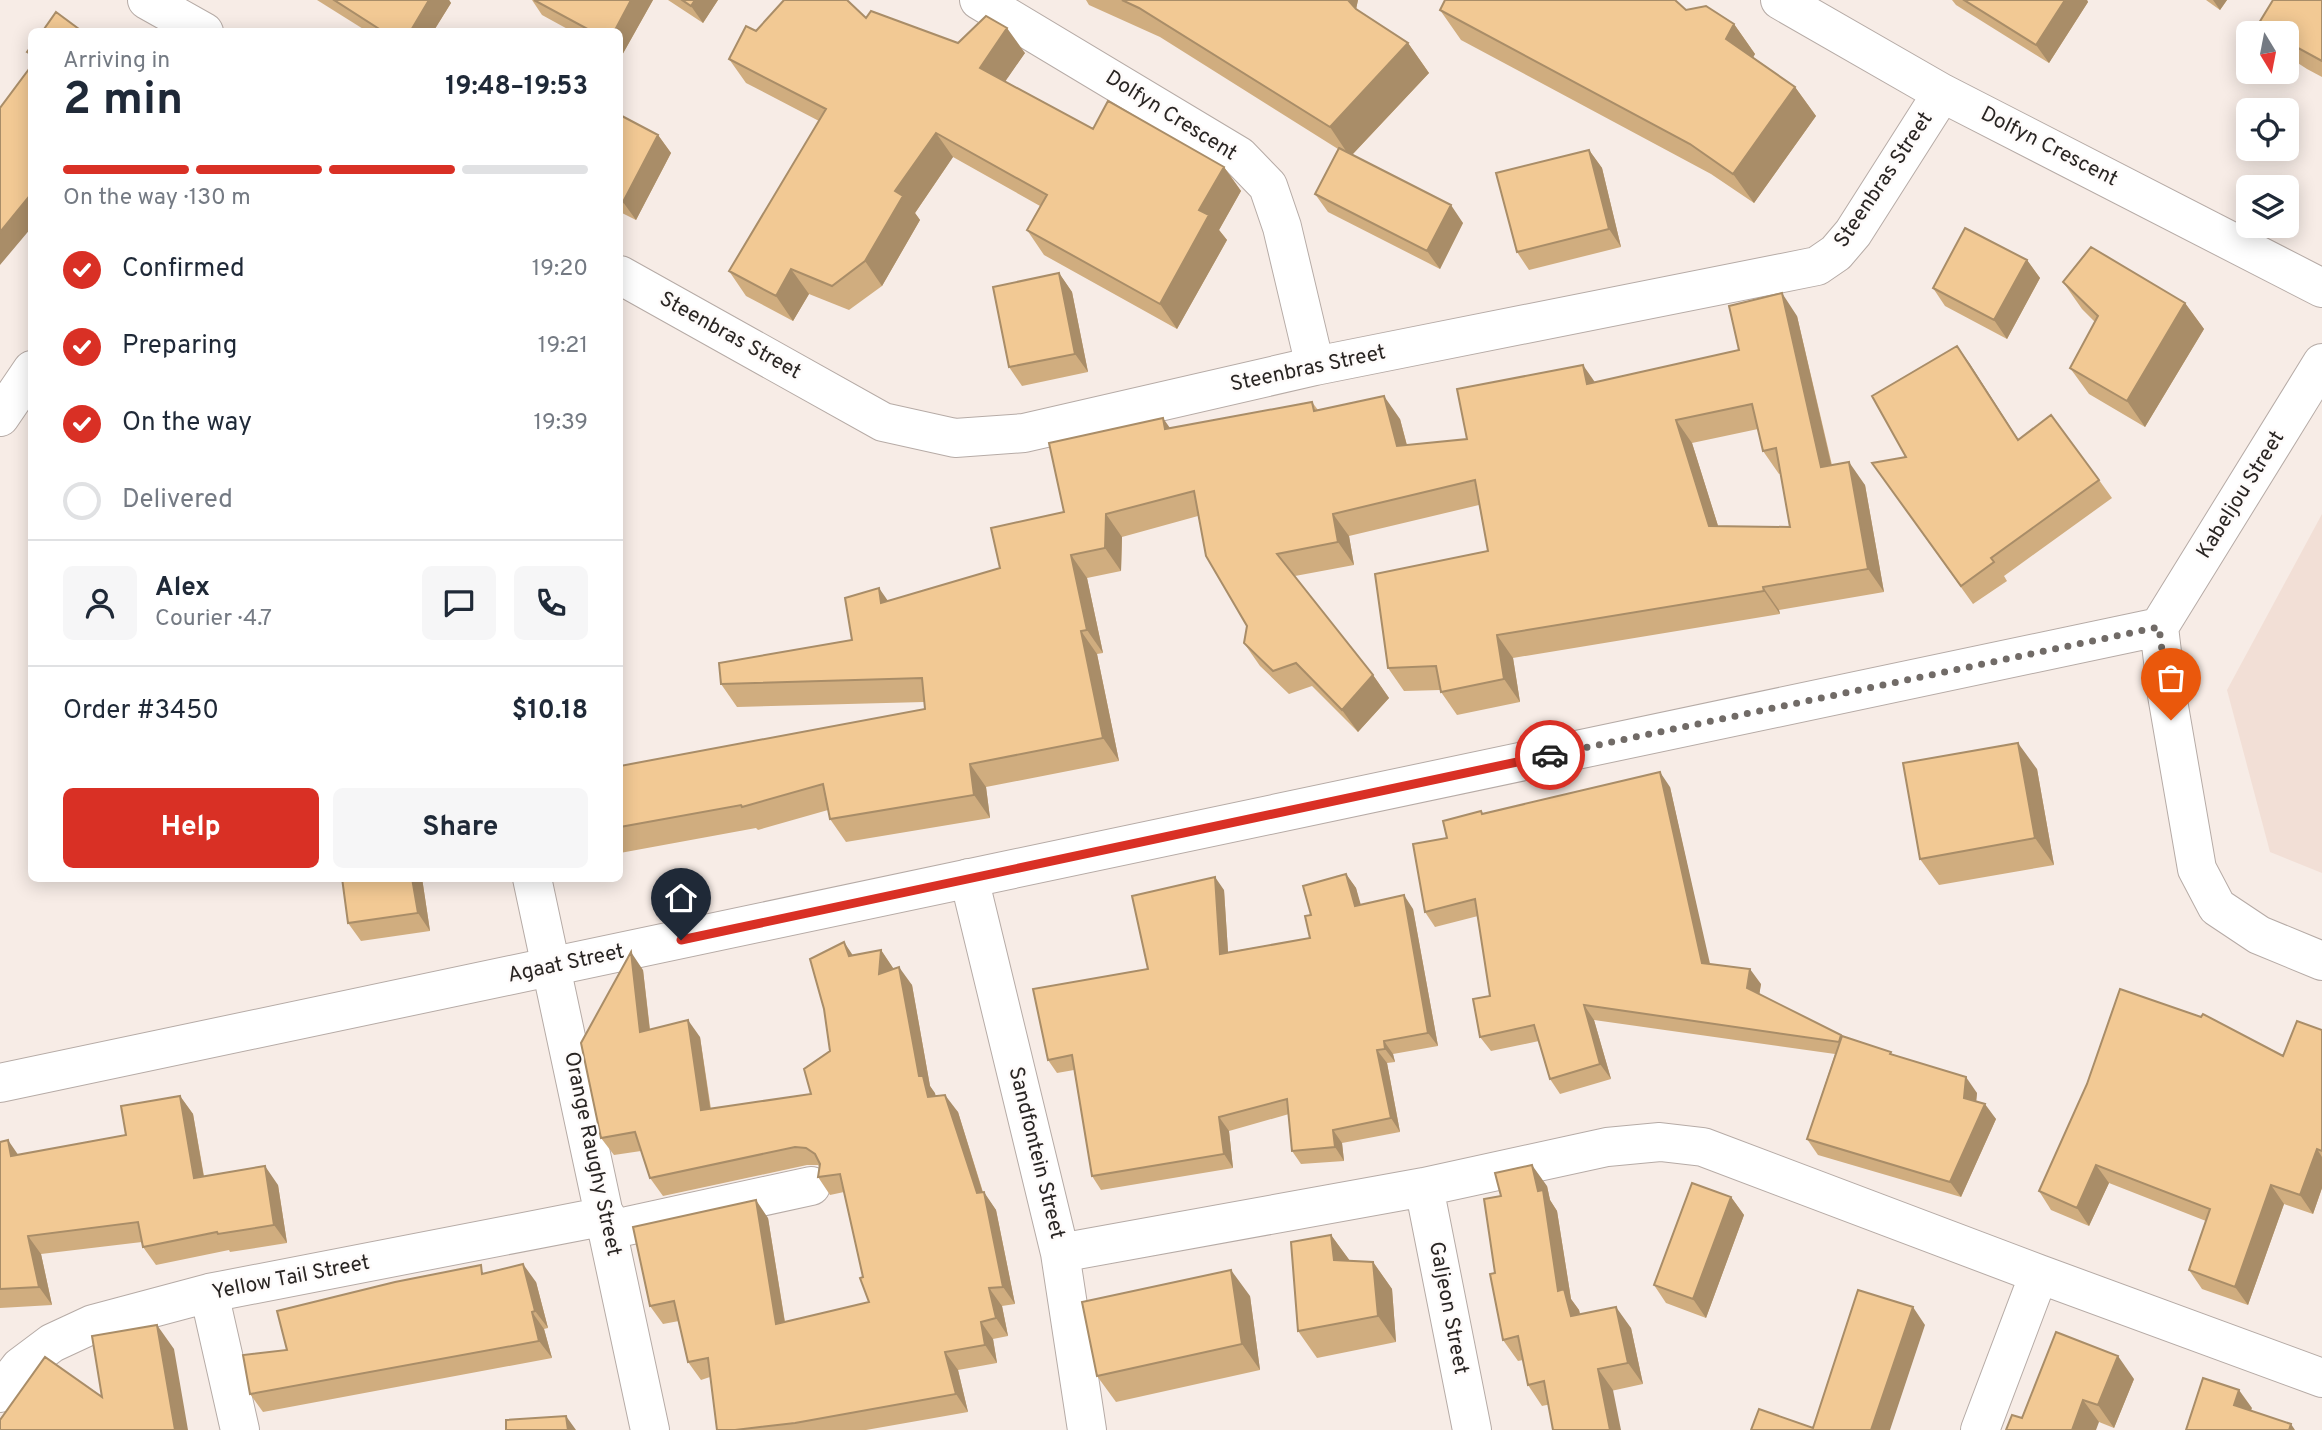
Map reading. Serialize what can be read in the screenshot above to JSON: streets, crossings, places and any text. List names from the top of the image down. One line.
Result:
{"streets":{"street":["Dolfyn Crescent","Steenbras Street","Kabeljou Street","Agaat Street","Sandfontein Street","Orange Raughy Street","Yellow Tail Street","Galjeon Street"]},"crossings":[["Dolfyn Crescent","Steenbras Street"],["Kabeljou Street","Agaat Street"],["Agaat Street","Sandfontein Street"],["Agaat Street","Orange Raughy Street"],["Orange Raughy Street","Yellow Tail Street"]],"north":"bottom","page":{"heading":["2 min","Arriving in","19:48–19:53"],"panel":["Alex","Courier · 4.7","Order #3450","$10.18"],"bar":"On the way · 130 m","list":[["Confirmed","19:20"],["Preparing","19:21"],["On the way","19:39"],"Delivered"],"buttons":["Help","Share"]}}
